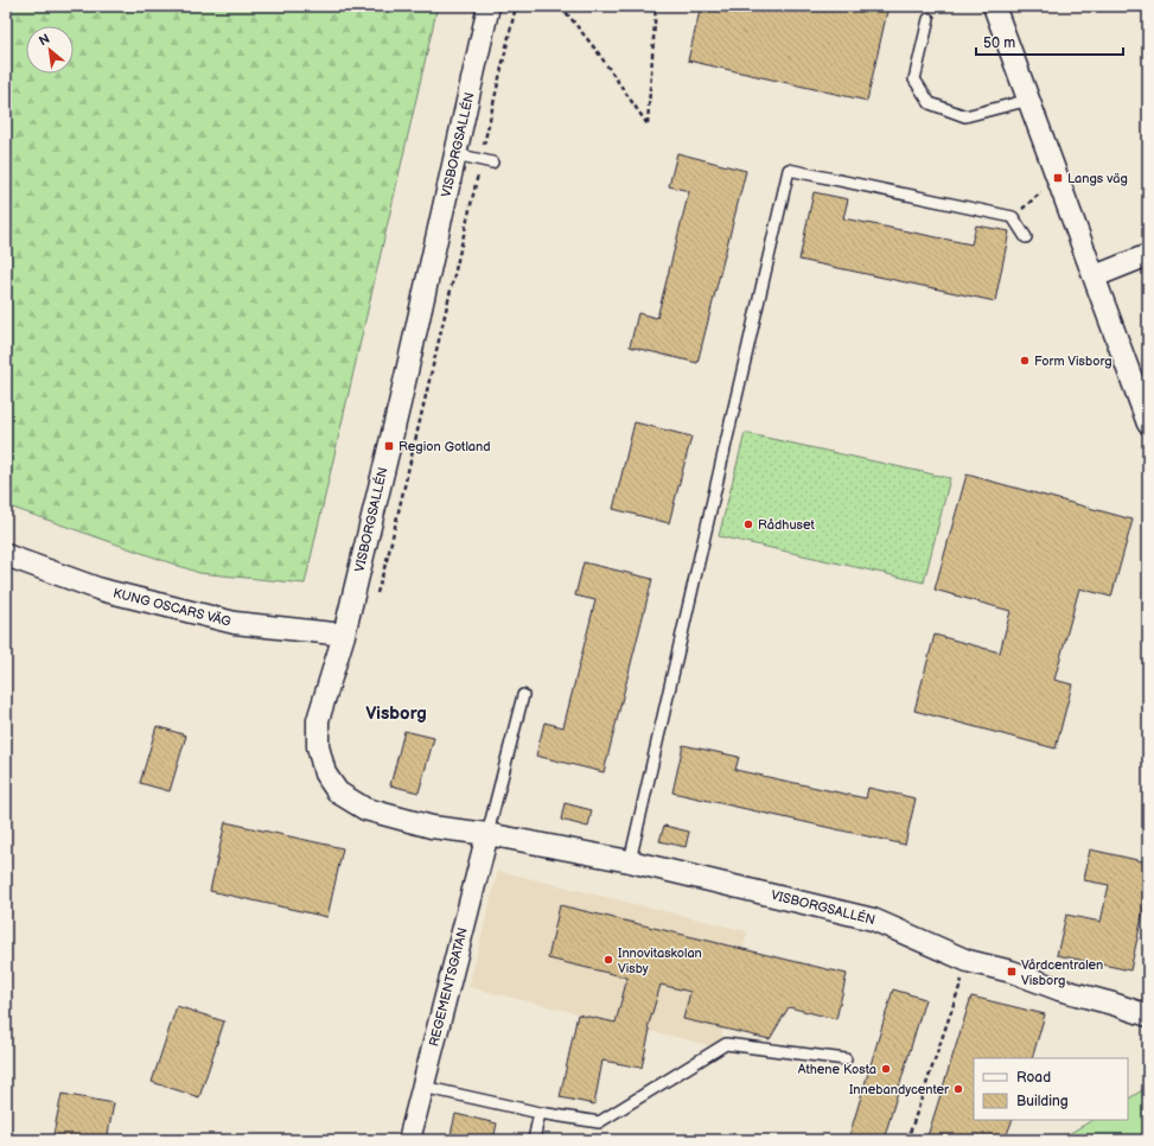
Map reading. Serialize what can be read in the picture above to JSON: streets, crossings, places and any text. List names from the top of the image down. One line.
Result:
{"streets":{"street":["VISBORGSALLÉN","KUNG OSCARS VÄG","REGEMENTSGATAN"]},"crossings":[["VISBORGSALLÉN","KUNG OSCARS VÄG"],["VISBORGSALLÉN","REGEMENTSGATAN"]],"districts":["Visborg"],"places":{"transit":["Langs väg","Region Gotland","Vårdcentralen Visborg"],"other":["Form Visborg","Rådhuset","Innovitaskolan Visby","Athene Kosta","Innebandycenter"]},"legend":["Road","Building"],"scale_bar":"50 m","north":"top left"}
